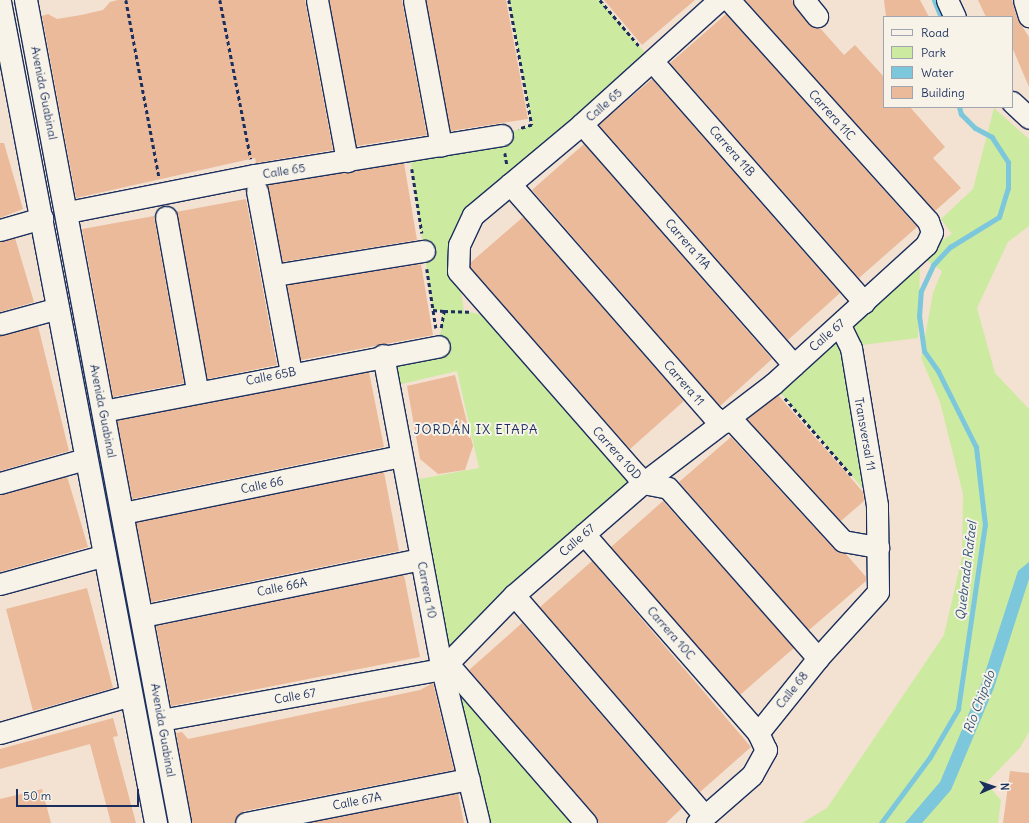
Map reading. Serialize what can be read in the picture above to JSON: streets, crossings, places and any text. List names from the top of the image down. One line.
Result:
{"streets":{"main road":["Avenida Guabinal"],"street":["Calle 65","Carrera 11C","Carrera 11B","Carrera 11A","Calle 67","Calle 65B","Carrera 11","Transversal 11","Carrera 10D","Calle 66","Calle 66A","Carrera 10","Carrera 10C","Calle 68","Calle 67A"]},"crossings":[["Avenida Guabinal","Calle 65"],["Avenida Guabinal","Calle 67"],["Avenida Guabinal","Calle 65B"],["Avenida Guabinal","Calle 66"],["Avenida Guabinal","Calle 66A"],["Calle 65","Carrera 11C"],["Calle 65","Carrera 11B"],["Calle 65","Carrera 11A"],["Calle 65","Carrera 11"],["Calle 65","Carrera 10D"],["Carrera 11C","Calle 67"],["Carrera 11B","Calle 67"],["Carrera 11A","Calle 67"],["Calle 67","Carrera 11"],["Calle 67","Transversal 11"],["Calle 67","Carrera 10D"],["Calle 67","Carrera 10"],["Calle 67","Carrera 10C"],["Calle 65B","Carrera 10"],["Transversal 11","Calle 68"],["Carrera 10D","Calle 68"],["Calle 66","Carrera 10"],["Calle 66A","Carrera 10"],["Carrera 10","Calle 67A"],["Carrera 10C","Calle 68"]],"districts":["JORDÁN IX ETAPA"],"water":["Quebrada Rafael","Río Chipalo"],"legend":["Road","Park","Water","Building"],"scale_bar":"50 m","north":"right"}
